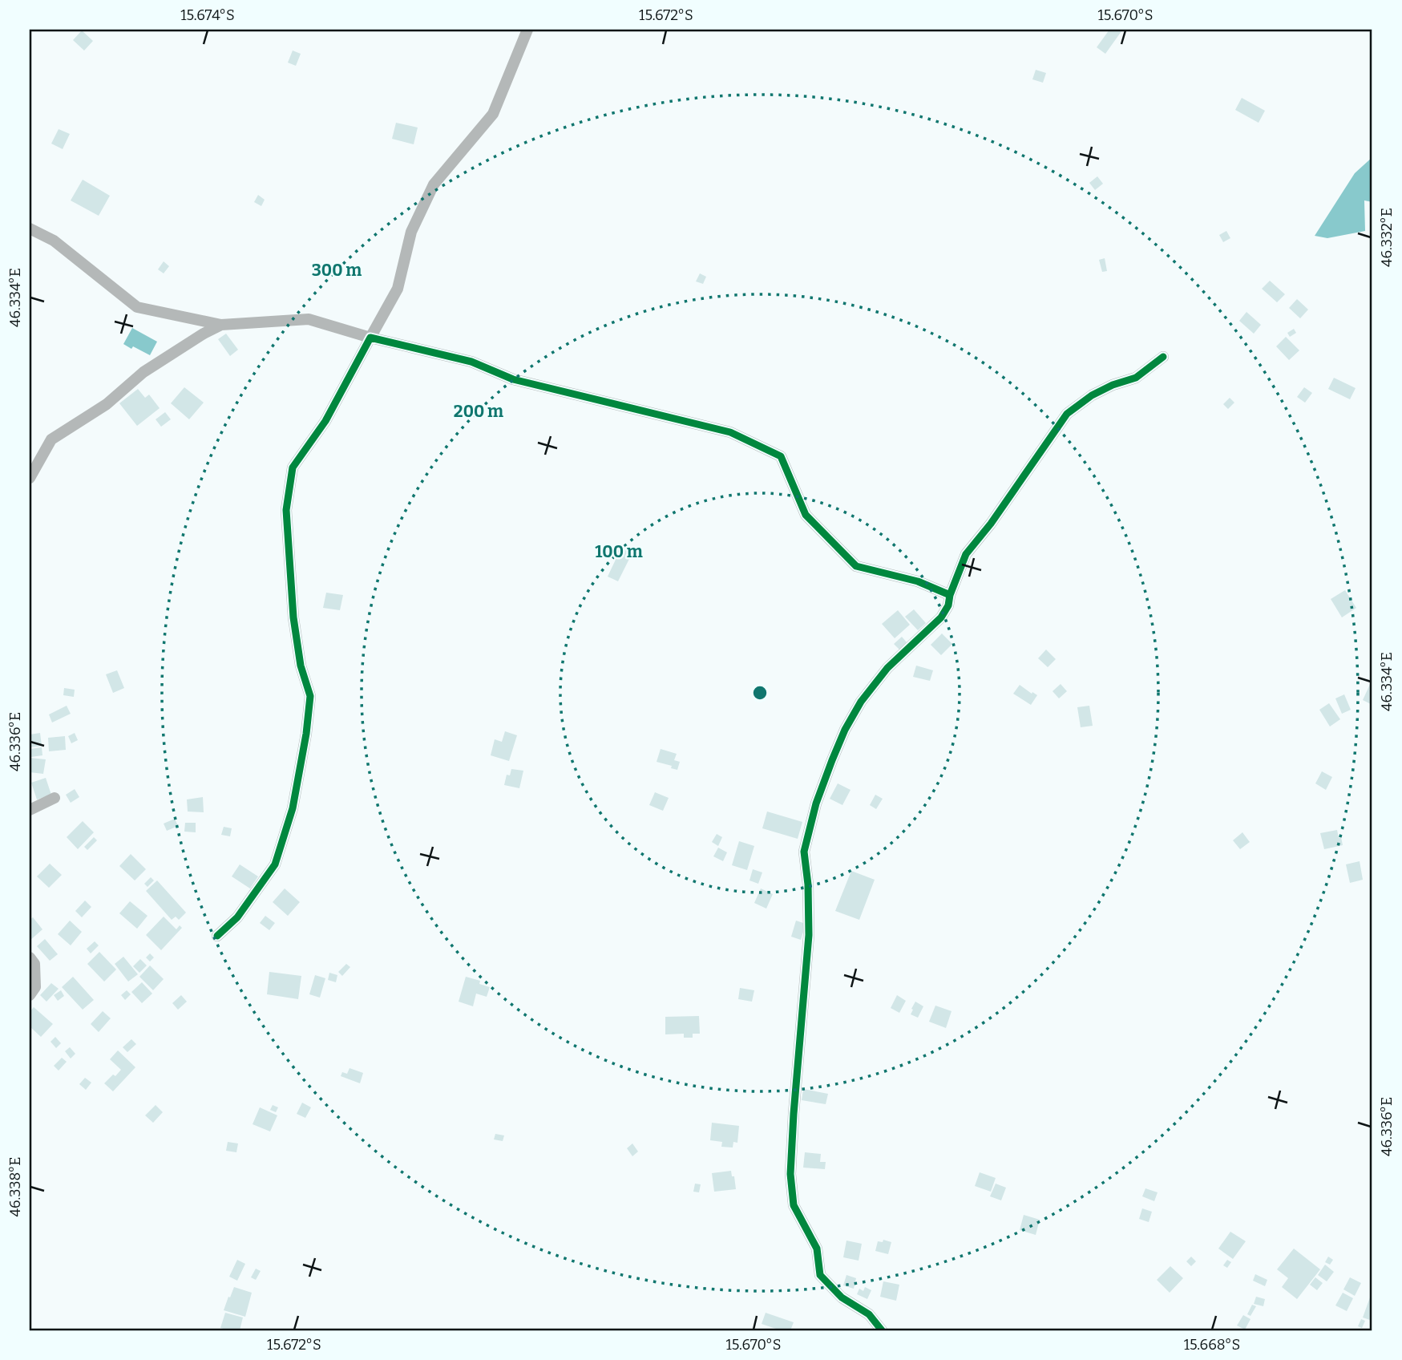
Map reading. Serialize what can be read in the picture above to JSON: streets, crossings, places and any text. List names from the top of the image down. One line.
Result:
{"coordinates":["15.674°S","15.672°S","15.670°S","46.332°E","46.334°E","46.336°E","46.338°E","15.668°S"],"rings":["300 m","200 m","100 m"]}
